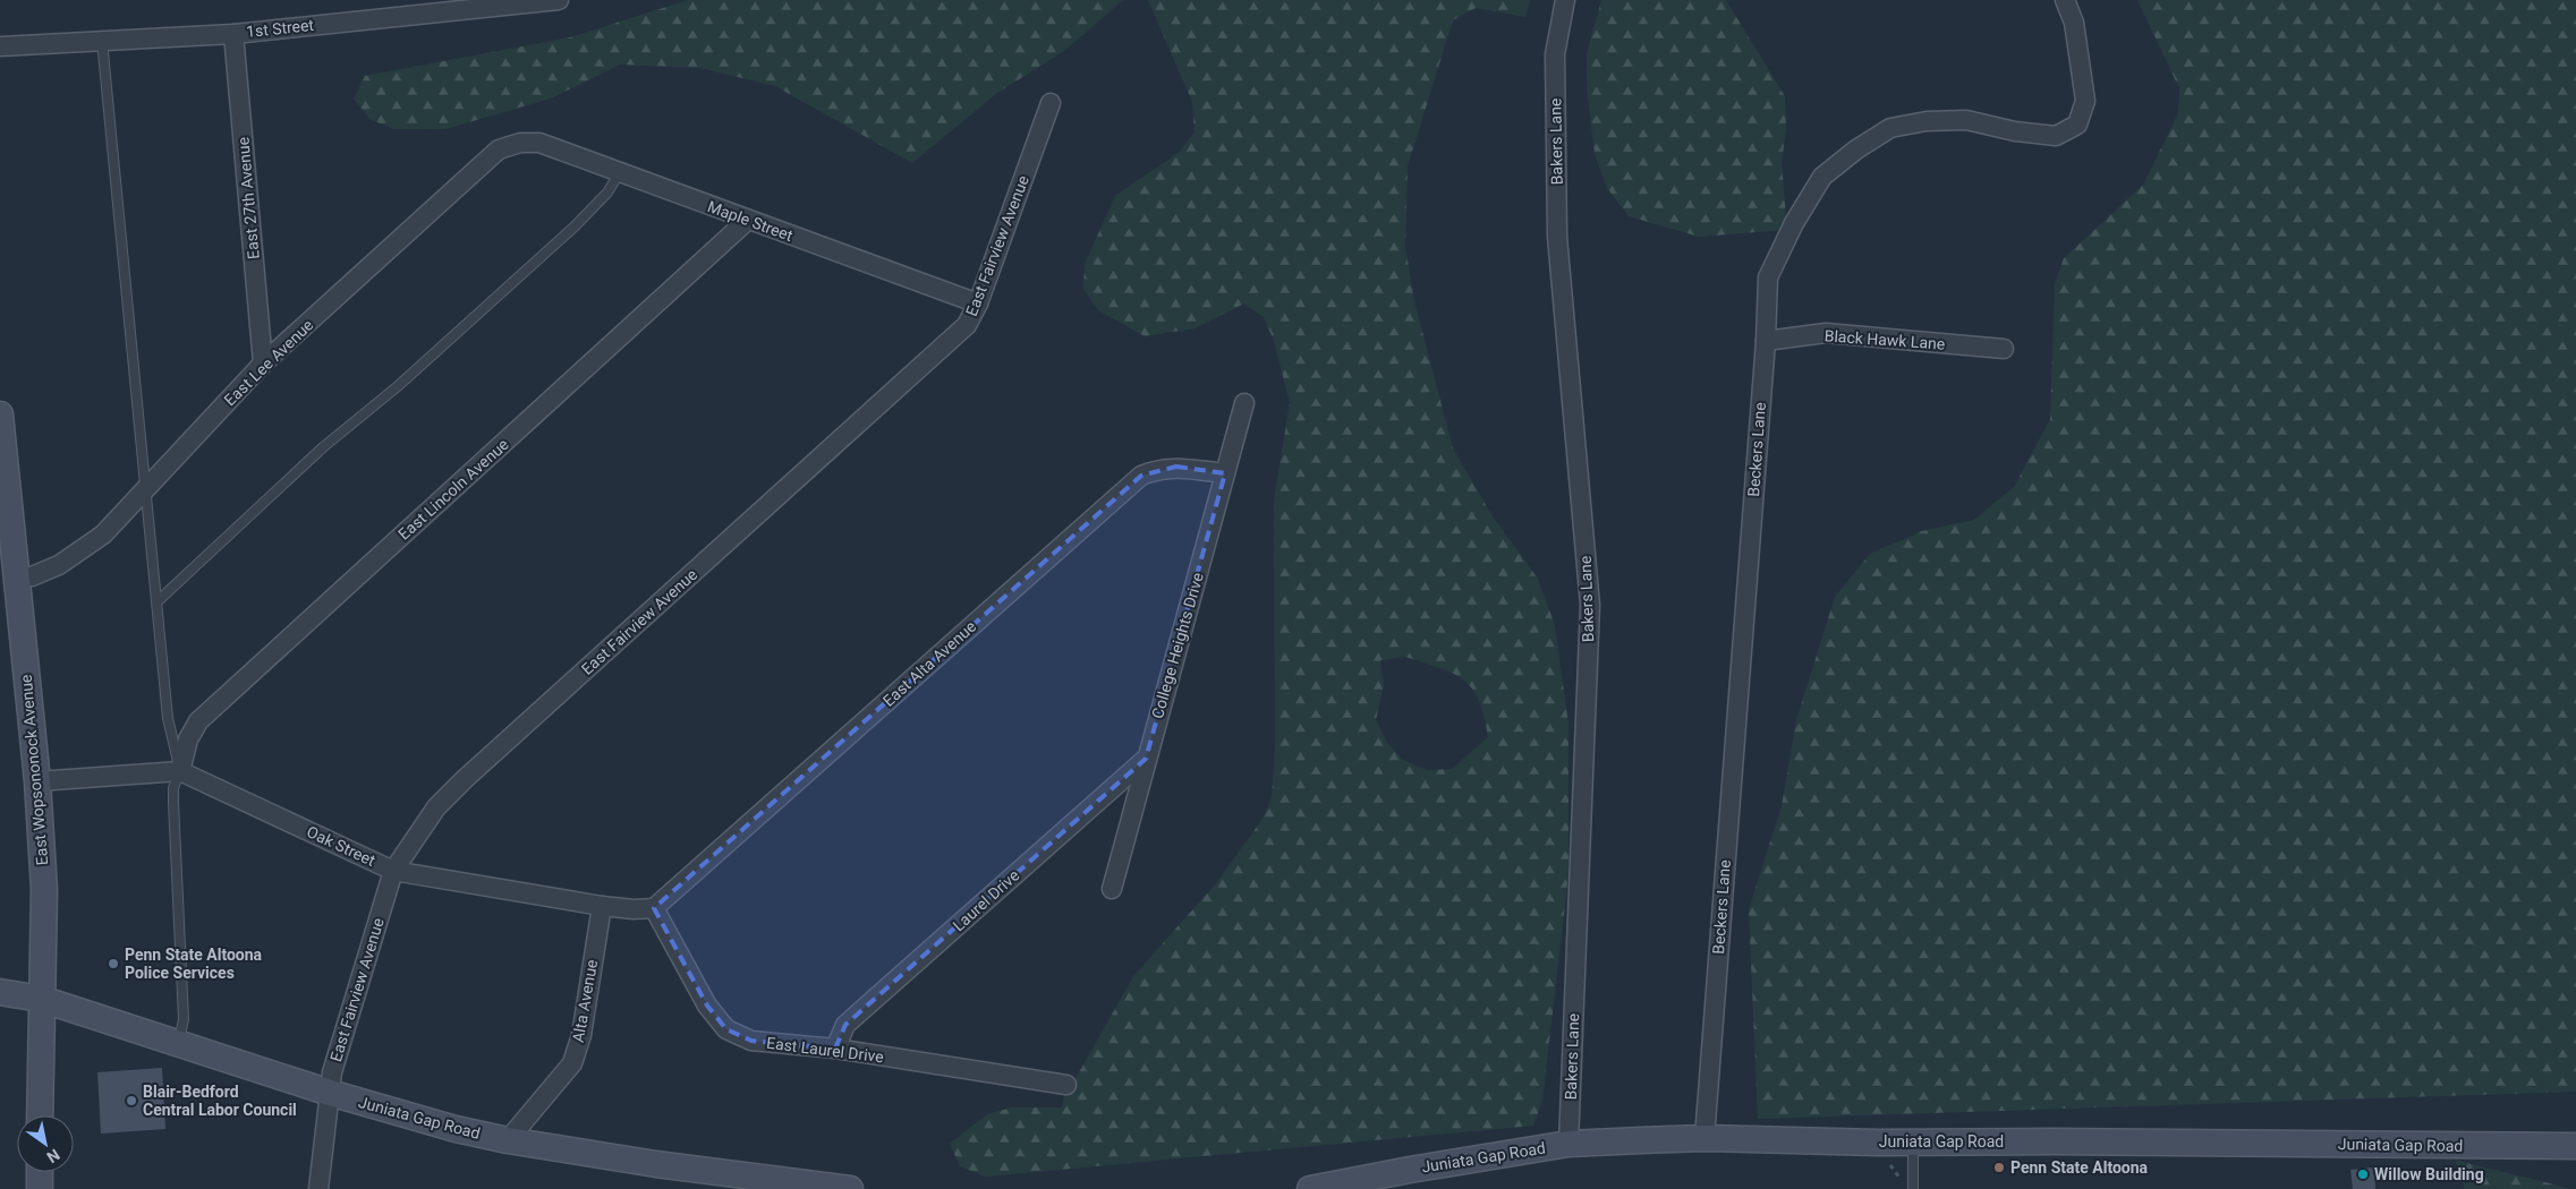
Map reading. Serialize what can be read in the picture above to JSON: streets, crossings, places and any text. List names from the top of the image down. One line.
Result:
{"streets":{"main road":["East Wopsononock Avenue","Juniata Gap Road"],"street":["1st Street","Bakers Lane","East 27th Avenue","Maple Street","East Fairview Avenue","Black Hawk Lane","East Lee Avenue","Beckers Lane","East Lincoln Avenue","College Heights Drive","East Alta Avenue","Oak Street","Laurel Drive","Alta Avenue","East Laurel Drive"]},"crossings":[["1st Street","East 27th Avenue"],["Bakers Lane","Juniata Gap Road"],["East 27th Avenue","East Lee Avenue"],["Maple Street","East Fairview Avenue"],["Maple Street","East Lee Avenue"],["Maple Street","East Lincoln Avenue"],["East Fairview Avenue","Oak Street"],["East Fairview Avenue","Juniata Gap Road"],["Black Hawk Lane","Beckers Lane"],["East Lee Avenue","East Wopsononock Avenue"],["Beckers Lane","Juniata Gap Road"],["East Lincoln Avenue","Oak Street"],["College Heights Drive","East Alta Avenue"],["College Heights Drive","Laurel Drive"],["East Alta Avenue","Oak Street"],["East Alta Avenue","East Laurel Drive"],["East Wopsononock Avenue","Oak Street"],["East Wopsononock Avenue","Juniata Gap Road"],["Oak Street","Alta Avenue"],["Oak Street","East Laurel Drive"],["Laurel Drive","East Laurel Drive"],["Alta Avenue","Juniata Gap Road"]],"places":["Penn State Altoona Police Services","Blair-Bedford Central Labor Council","Penn State Altoona","Willow Building"],"north":"bottom right"}
